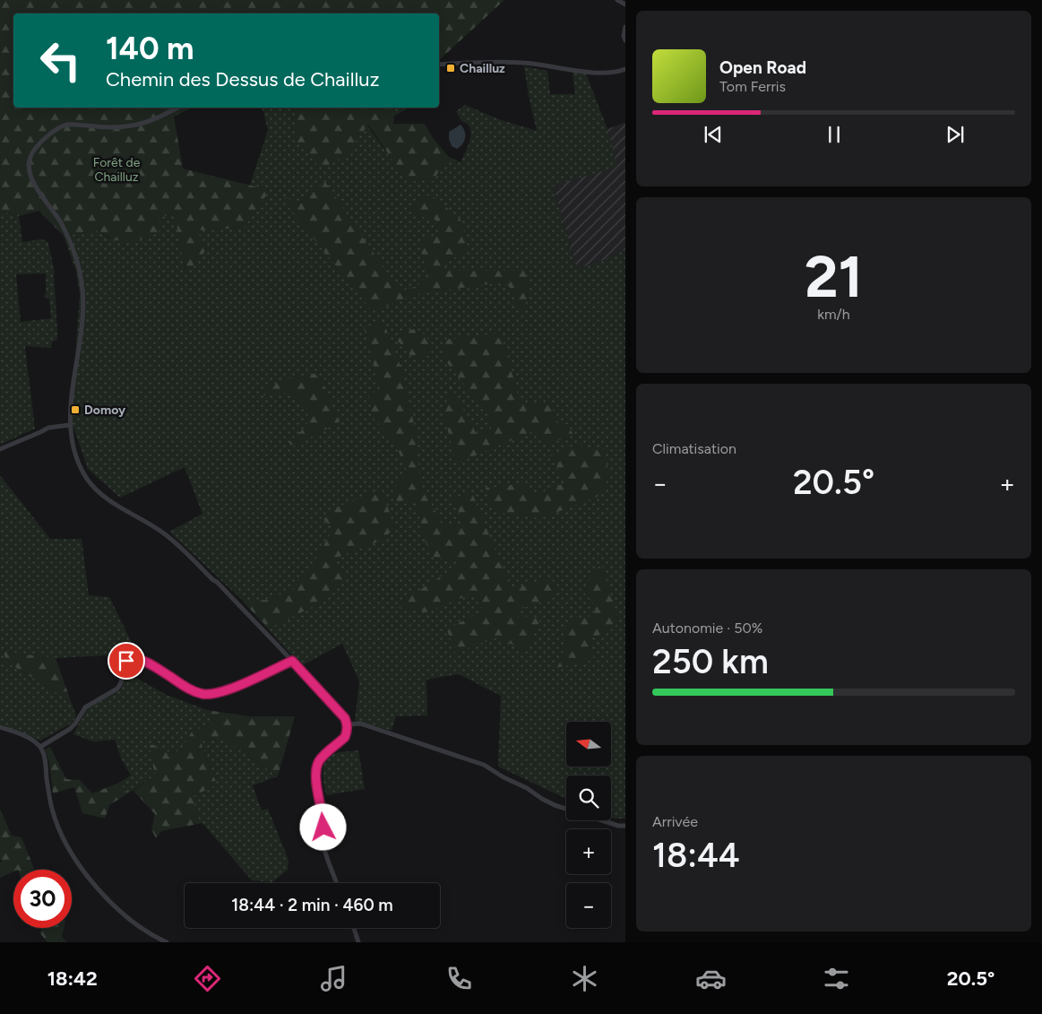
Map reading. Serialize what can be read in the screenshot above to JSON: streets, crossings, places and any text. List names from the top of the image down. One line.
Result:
{"parks":["Forêt de Chailluz"],"places":{"transit":["Chailluz","Domoy"]},"north":"left","page":{"turn":["140 m","Chemin des Dessus de Chailluz"],"song":["Open Road","Tom Ferris"],"tile":[["21","km/h"],"Climatisation",["Autonomie · 50%","250 km"],["Arrivée","18:44"]],"heat":["−","20.5°","+"],"map_buttons":["+","−"],"limit":"30","trip":"18:44 · 2 min · 460 m","tabs":["18:42","20.5°"]}}
